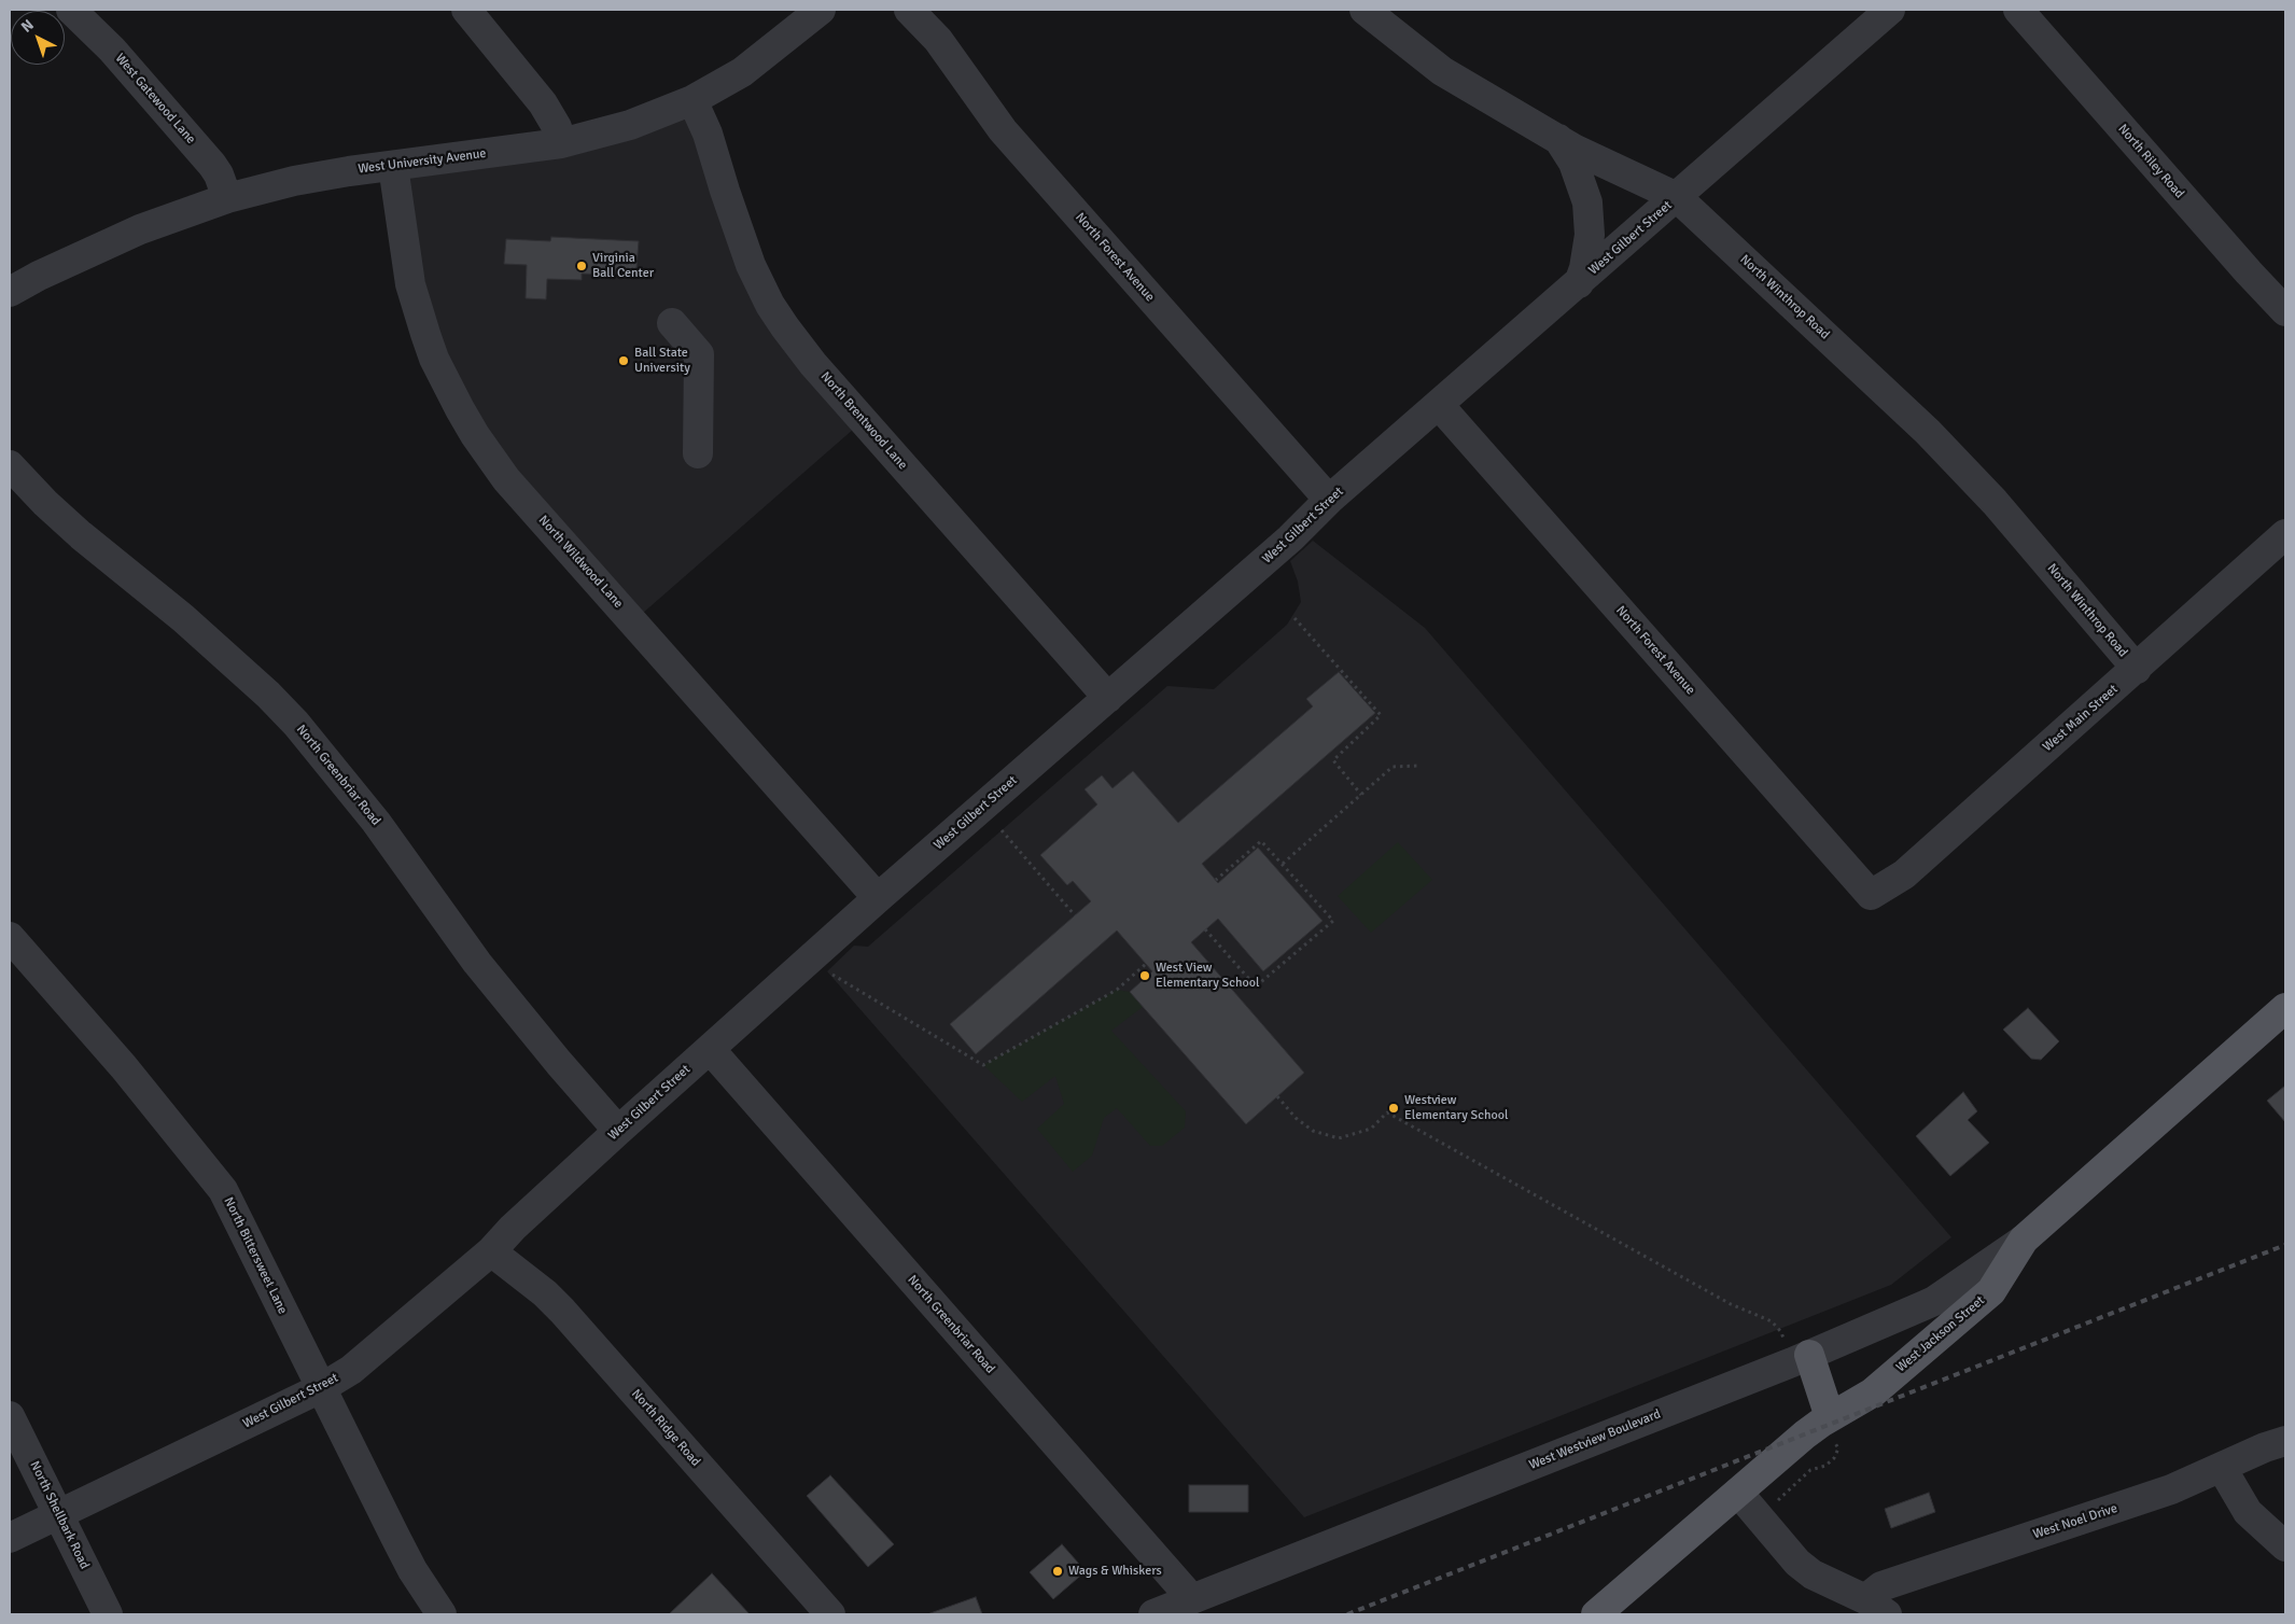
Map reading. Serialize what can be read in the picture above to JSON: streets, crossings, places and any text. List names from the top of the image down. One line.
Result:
{"streets":{"main road":["West Jackson Street"],"street":["West Gatewood Lane","West University Avenue","North Riley Road","West Gilbert Street","North Forest Avenue","North Winthrop Road","North Brentwood Lane","North Wildwood Lane","West Main Street","North Greenbriar Road","North Bittersweet Lane","North Ridge Road","West Westview Boulevard","North Shellbark Road","West Noel Drive"]},"crossings":[["West Gatewood Lane","West University Avenue"],["West University Avenue","North Brentwood Lane"],["West University Avenue","North Wildwood Lane"],["West Gilbert Street","North Forest Avenue"],["West Gilbert Street","North Winthrop Road"],["West Gilbert Street","North Brentwood Lane"],["West Gilbert Street","North Wildwood Lane"],["West Gilbert Street","North Greenbriar Road"],["West Gilbert Street","North Bittersweet Lane"],["West Gilbert Street","North Ridge Road"],["West Gilbert Street","North Shellbark Road"],["North Forest Avenue","West Main Street"],["North Winthrop Road","West Main Street"],["North Greenbriar Road","West Westview Boulevard"],["West Jackson Street","West Westview Boulevard"]],"places":["Virginia Ball Center","Ball State University","West View Elementary School","Westview Elementary School","Wags & Whiskers"],"north":"top left"}
